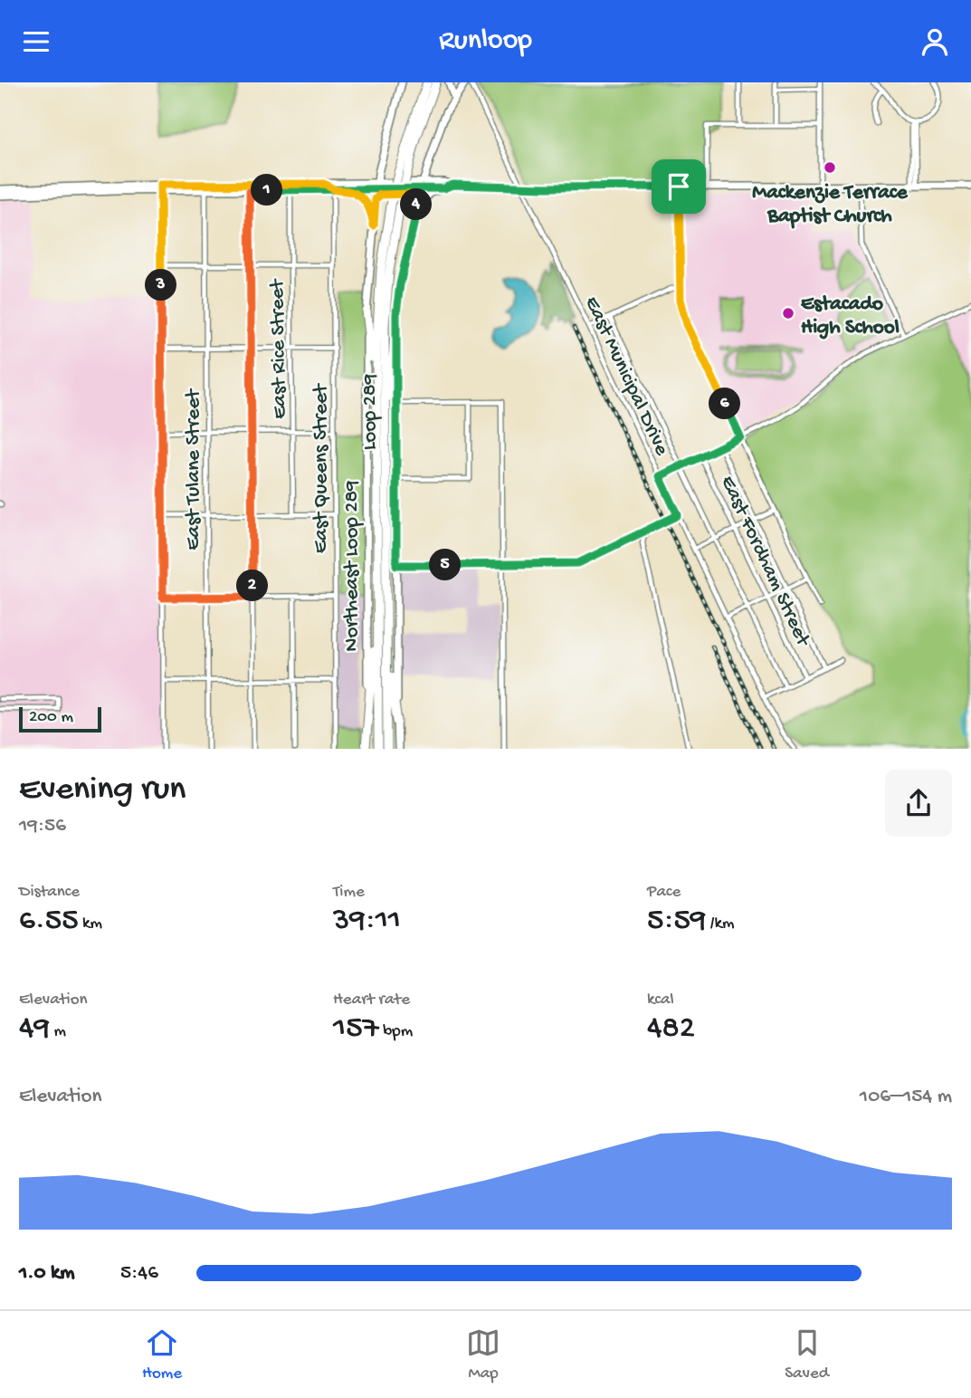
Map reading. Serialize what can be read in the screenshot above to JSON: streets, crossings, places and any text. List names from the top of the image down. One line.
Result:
{"streets":{"highway":["Loop 289"],"main road":["Northeast Loop 289"],"street":["East Rice Street","East Municipal Drive","East Queens Street","East Tulane Street","East Fordham Street"]},"places":["Mackenzie Terrace Baptist Church","Estacado High School"],"scale_bar":"200 m","page":{"header":"Runloop","pins":["1","4","3","6","5","2"],"scale":"200 m","heading":["Evening run","19:56"],"stats":[["Distance","6.55 km"],["Time","39:11"],["Pace","5:59 /km"],["Elevation","49 m"],["Heart rate","157 bpm"],["kcal","482"]],"chart":["Elevation","106–154 m"],"list":[{"name":"1.0 km","note":"5:46"}],"tabs":["Home","Map","Saved"]}}
